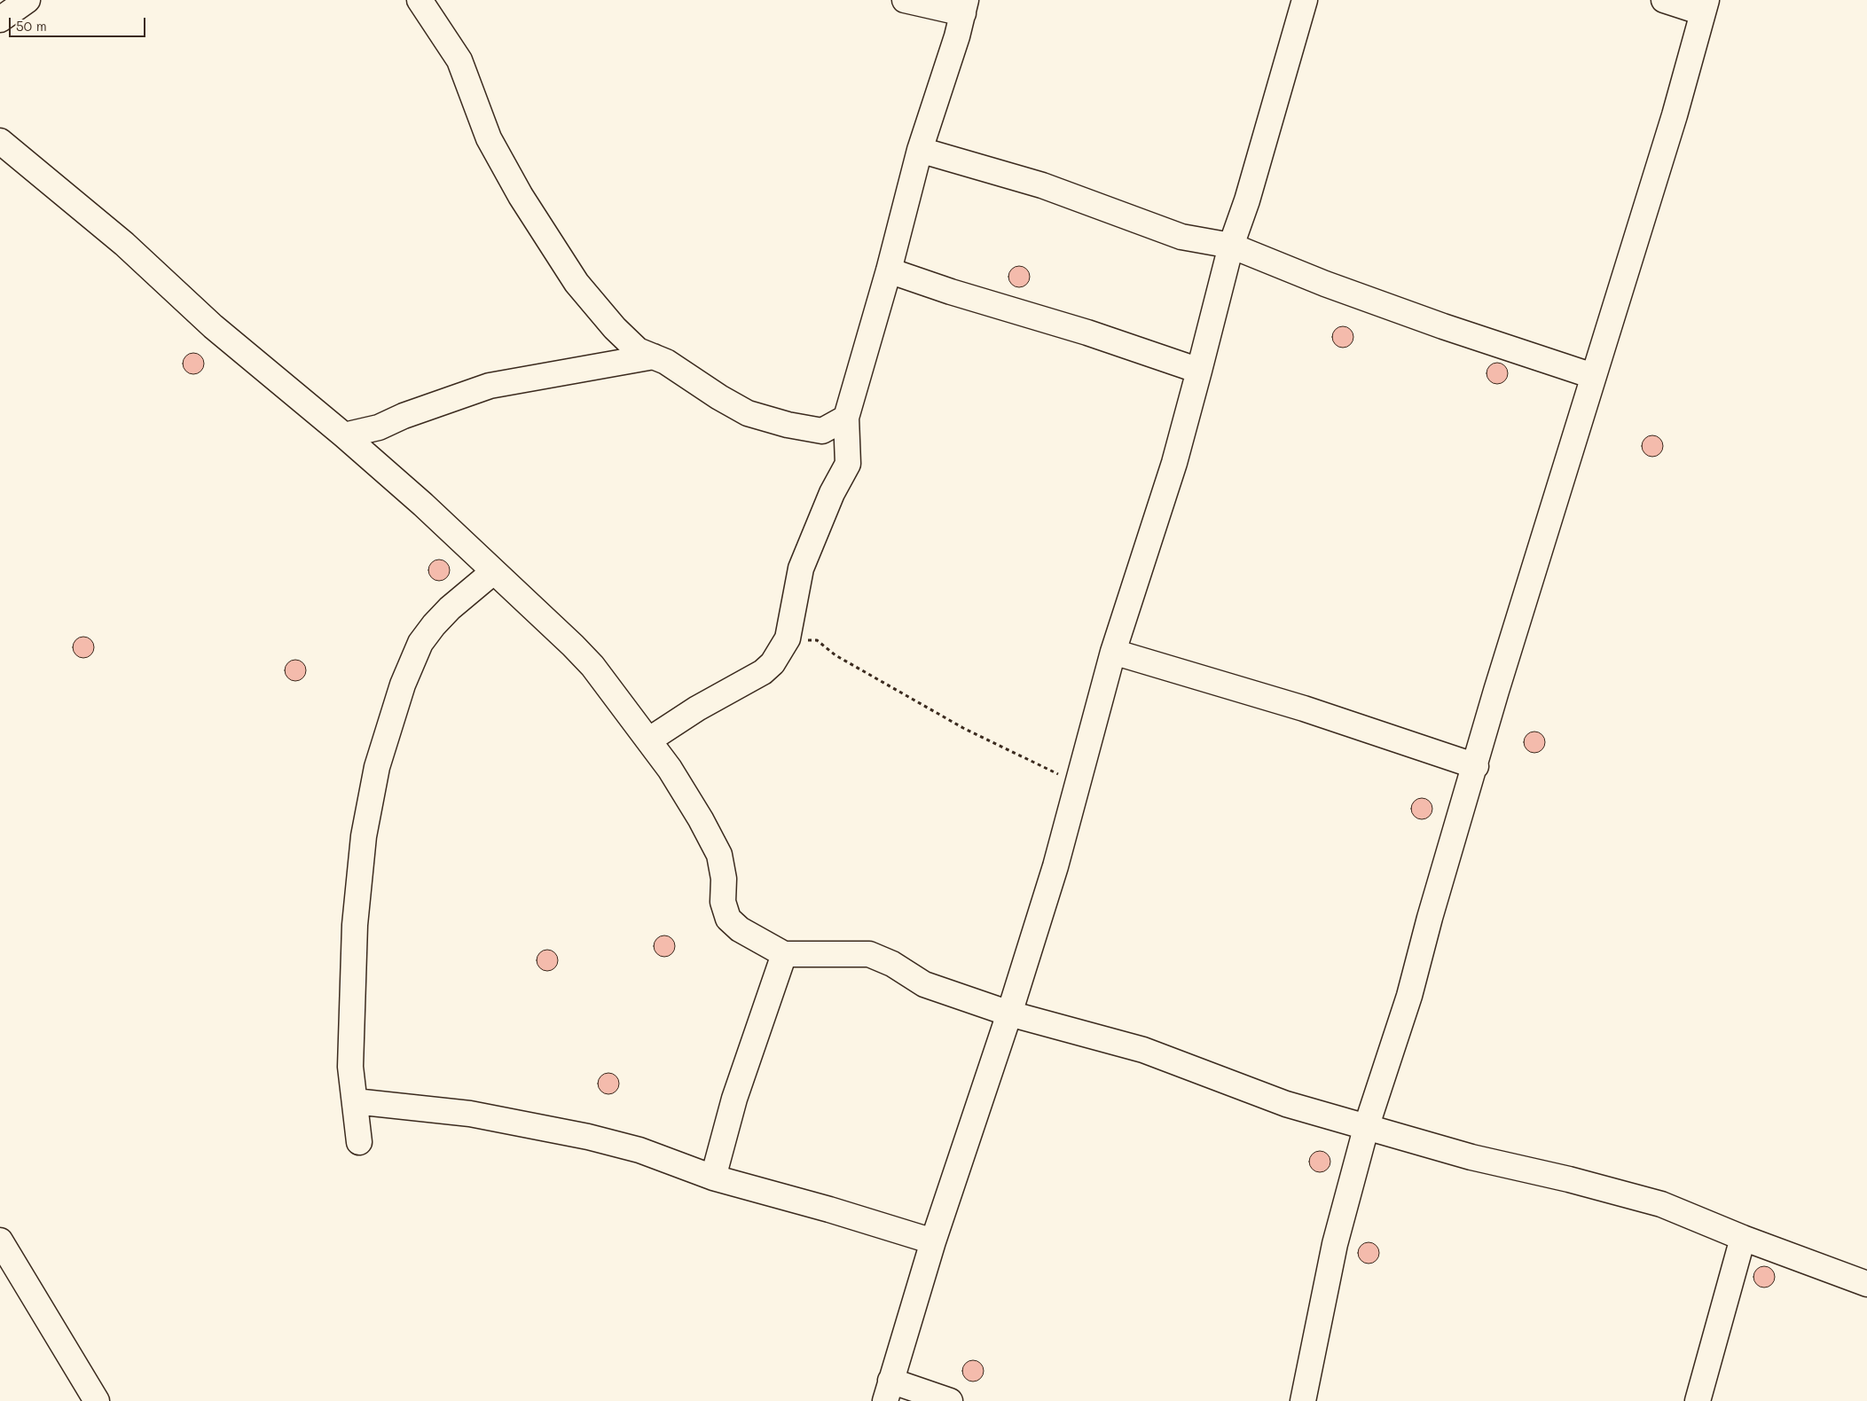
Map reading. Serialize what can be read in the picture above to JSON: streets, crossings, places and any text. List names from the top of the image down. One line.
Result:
{"scale_bar":"50 m"}
